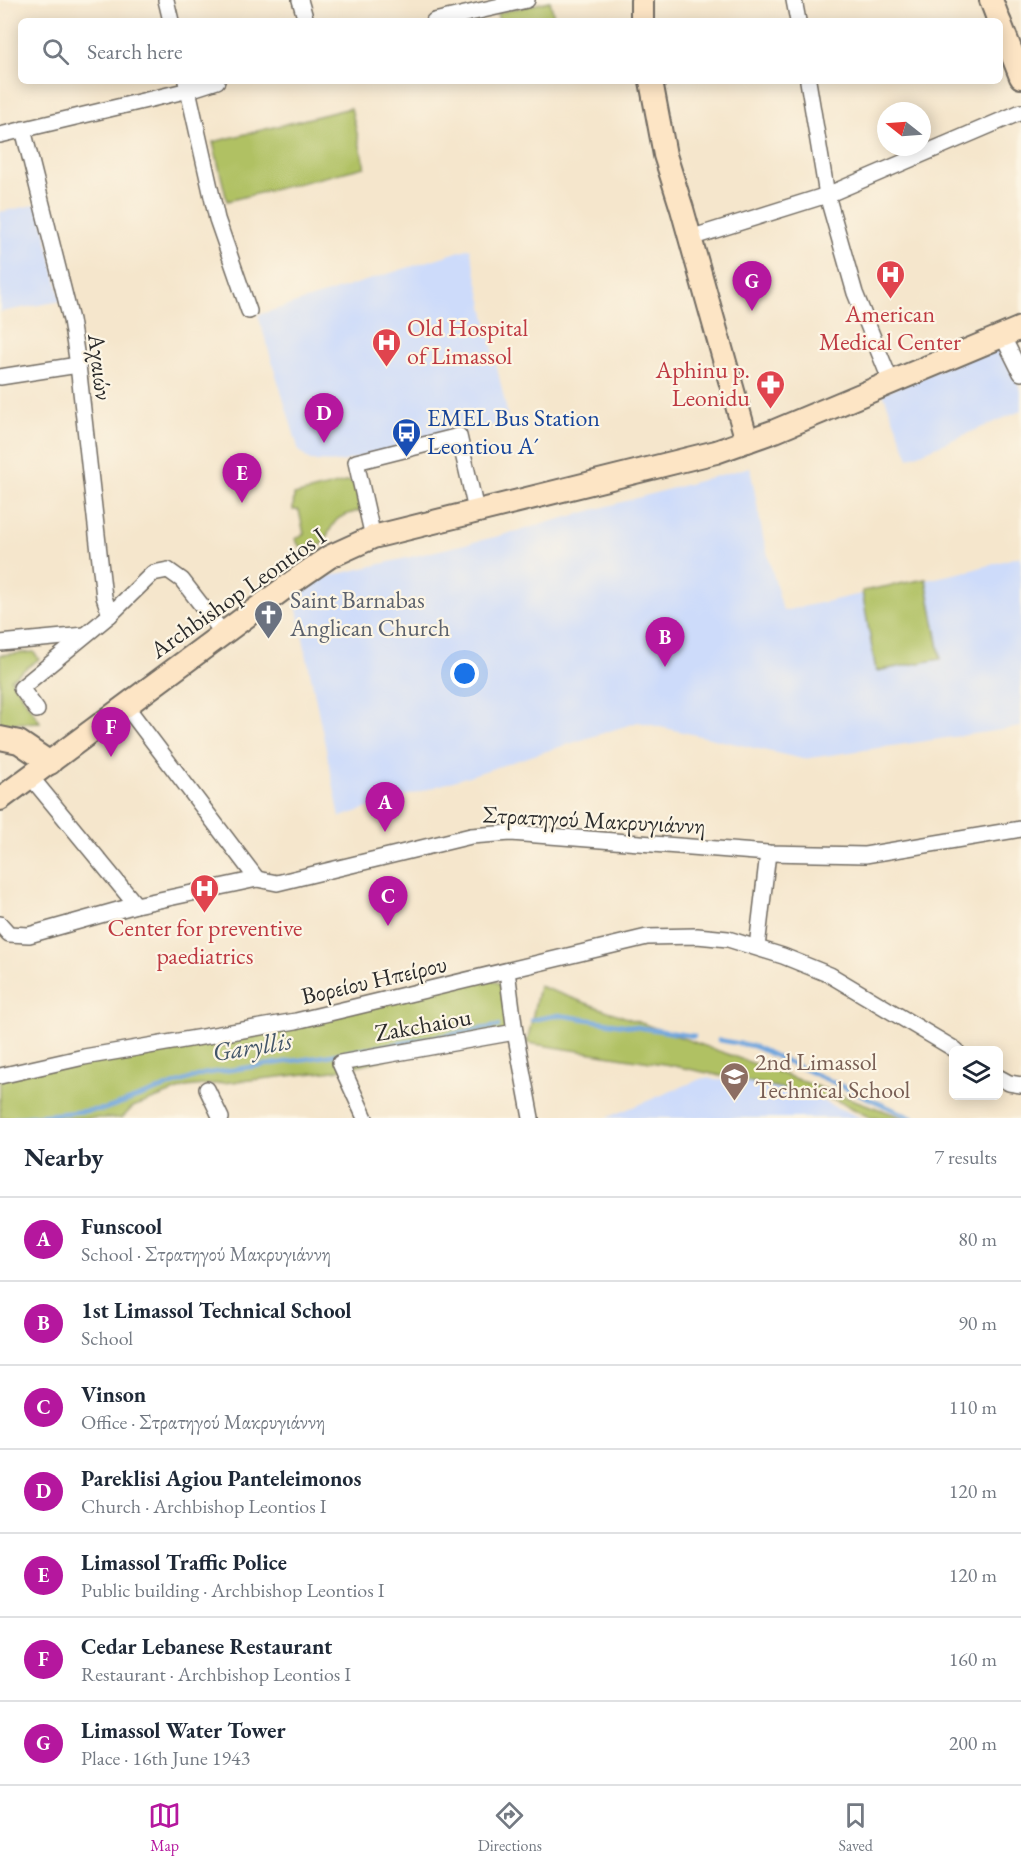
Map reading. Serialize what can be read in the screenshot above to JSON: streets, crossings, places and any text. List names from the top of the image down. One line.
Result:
{"streets":{"main road":["Archbishop Leontios I"],"street":["Αχαιών","Στρατηγού Μακρυγιάννη","Βορείου Ηπείρου","Zakchaiou"]},"water":["Garyllis"],"places":{"hospital":["American Medical Center","Old Hospital of Limassol","Center for preventive paediatrics"],"pharmacy":["Aphinu p. Leonidu"],"bus stop":["EMEL Bus Station Leontiou A´"],"church":["Saint Barnabas Anglican Church"],"school or university":["2nd Limassol Technical School"]},"north":"left","page":{"search":"Search here","pins":["G","D","E","B","F","A","C"],"heading":["Nearby","7 results"],"list":[{"mark":"A","name":"Funscool","note":"School · Στρατηγού Μακρυγιάννη","value":"80 m"},{"mark":"B","name":"1st Limassol Technical School","note":"School","value":"90 m"},{"mark":"C","name":"Vinson","note":"Office · Στρατηγού Μακρυγιάννη","value":"110 m"},{"mark":"D","name":"Pareklisi Agiou Panteleimonos","note":"Church · Archbishop Leontios I","value":"120 m"},{"mark":"E","name":"Limassol Traffic Police","note":"Public building · Archbishop Leontios I","value":"120 m"},{"mark":"F","name":"Cedar Lebanese Restaurant","note":"Restaurant · Archbishop Leontios I","value":"160 m"},{"mark":"G","name":"Limassol Water Tower","note":"Place · 16th June 1943","value":"200 m"}],"nav":["Map","Directions","Saved"]}}
